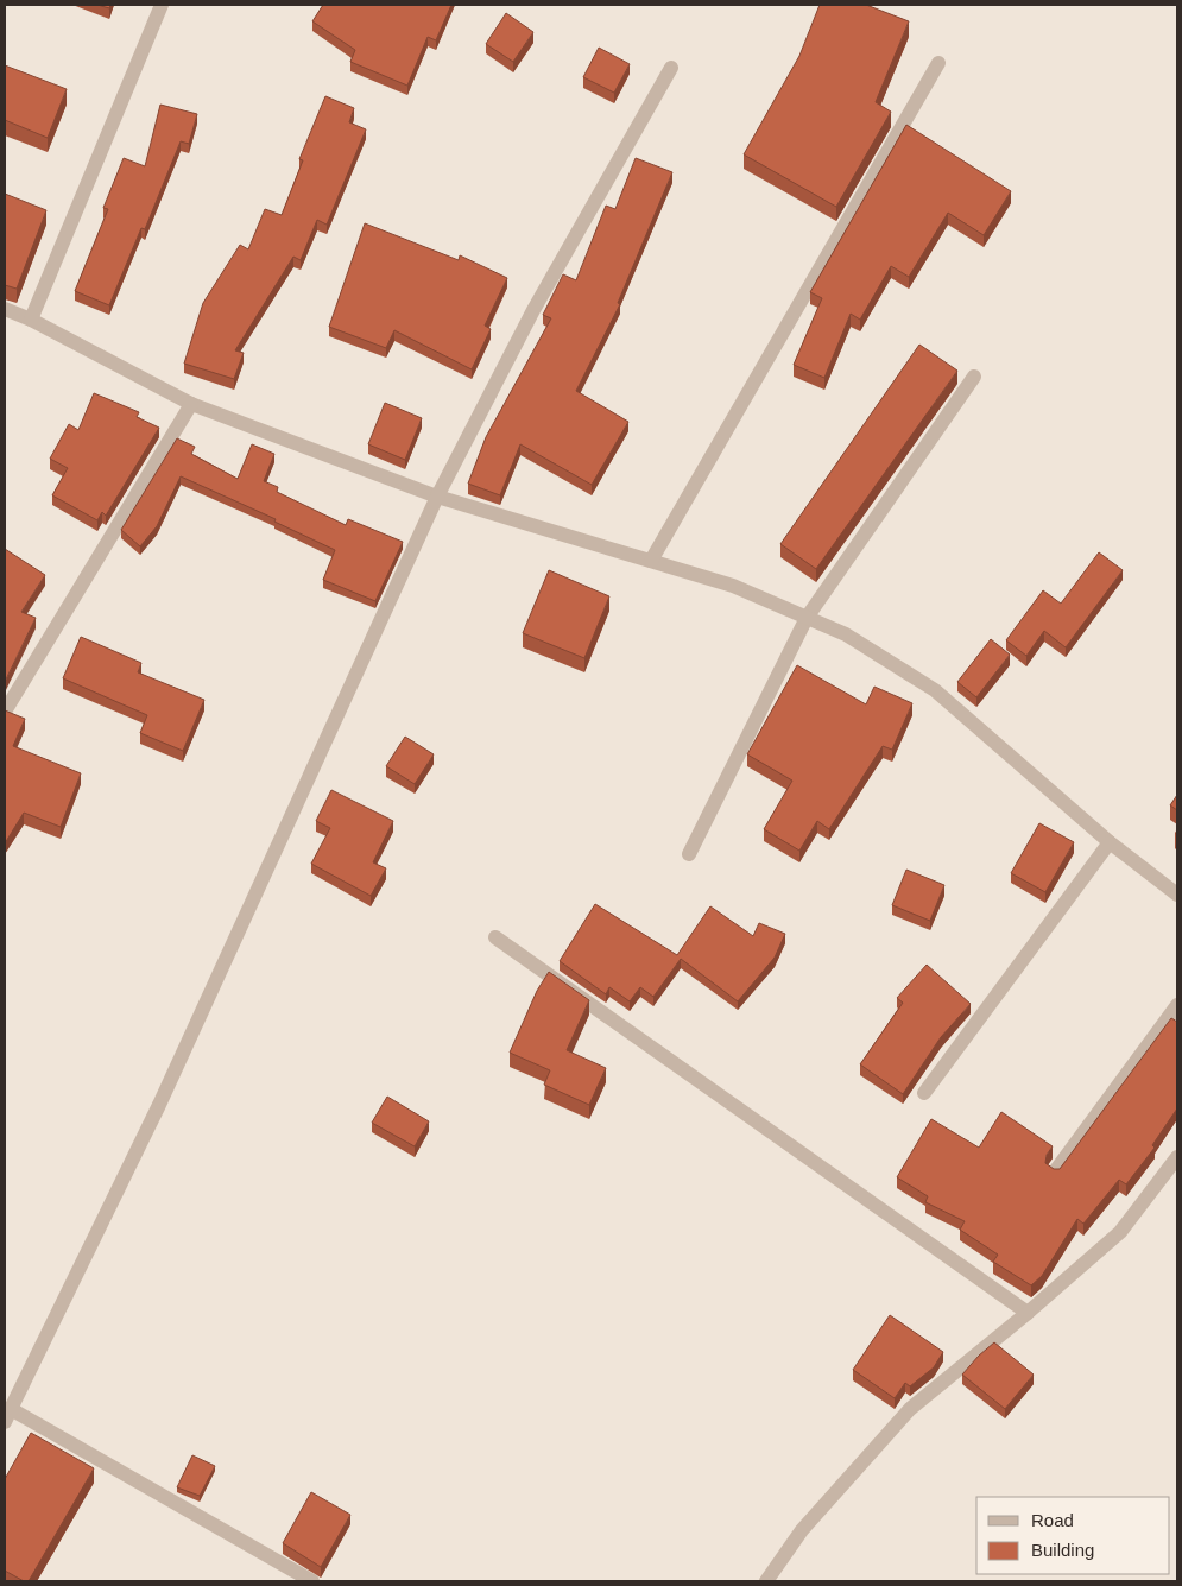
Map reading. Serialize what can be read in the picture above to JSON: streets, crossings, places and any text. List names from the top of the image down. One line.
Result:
{"legend":["Road","Building"]}
